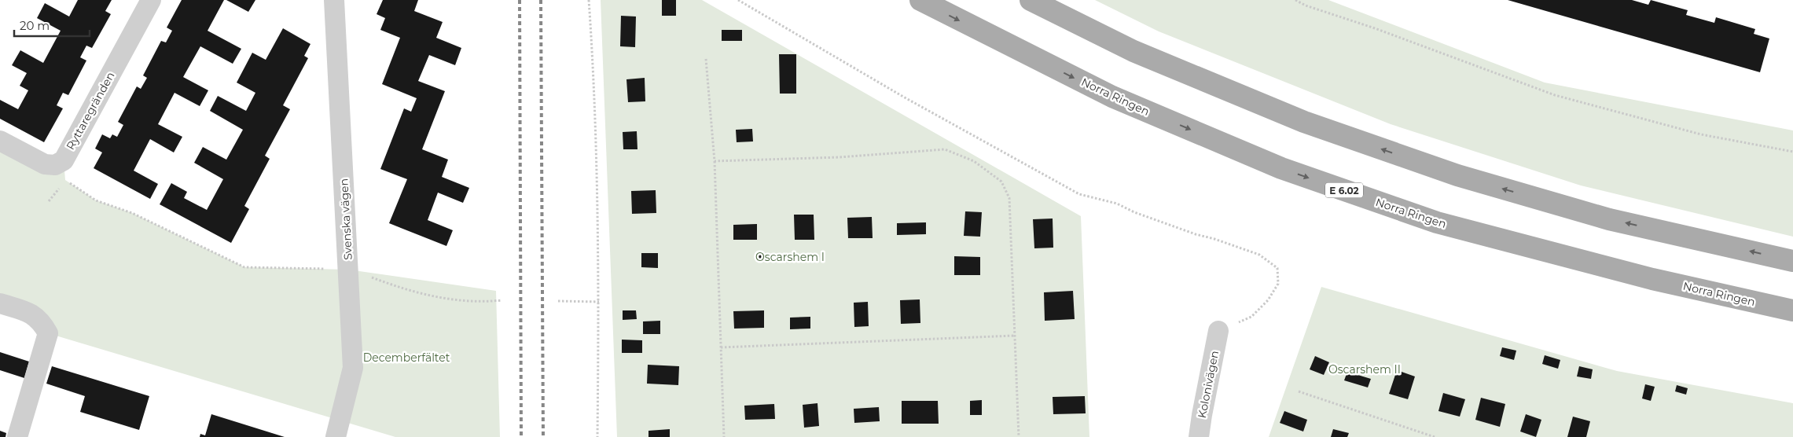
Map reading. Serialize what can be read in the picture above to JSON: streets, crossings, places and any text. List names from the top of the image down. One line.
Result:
{"streets":{"main road":["Norra Ringen","E 6.02"],"street":["Ryttaregränden","Svenska vägen","Kolonivägen"]},"parks":["Oscarshem I","Decemberfältet","Oscarshem II"],"scale_bar":"20 m"}
